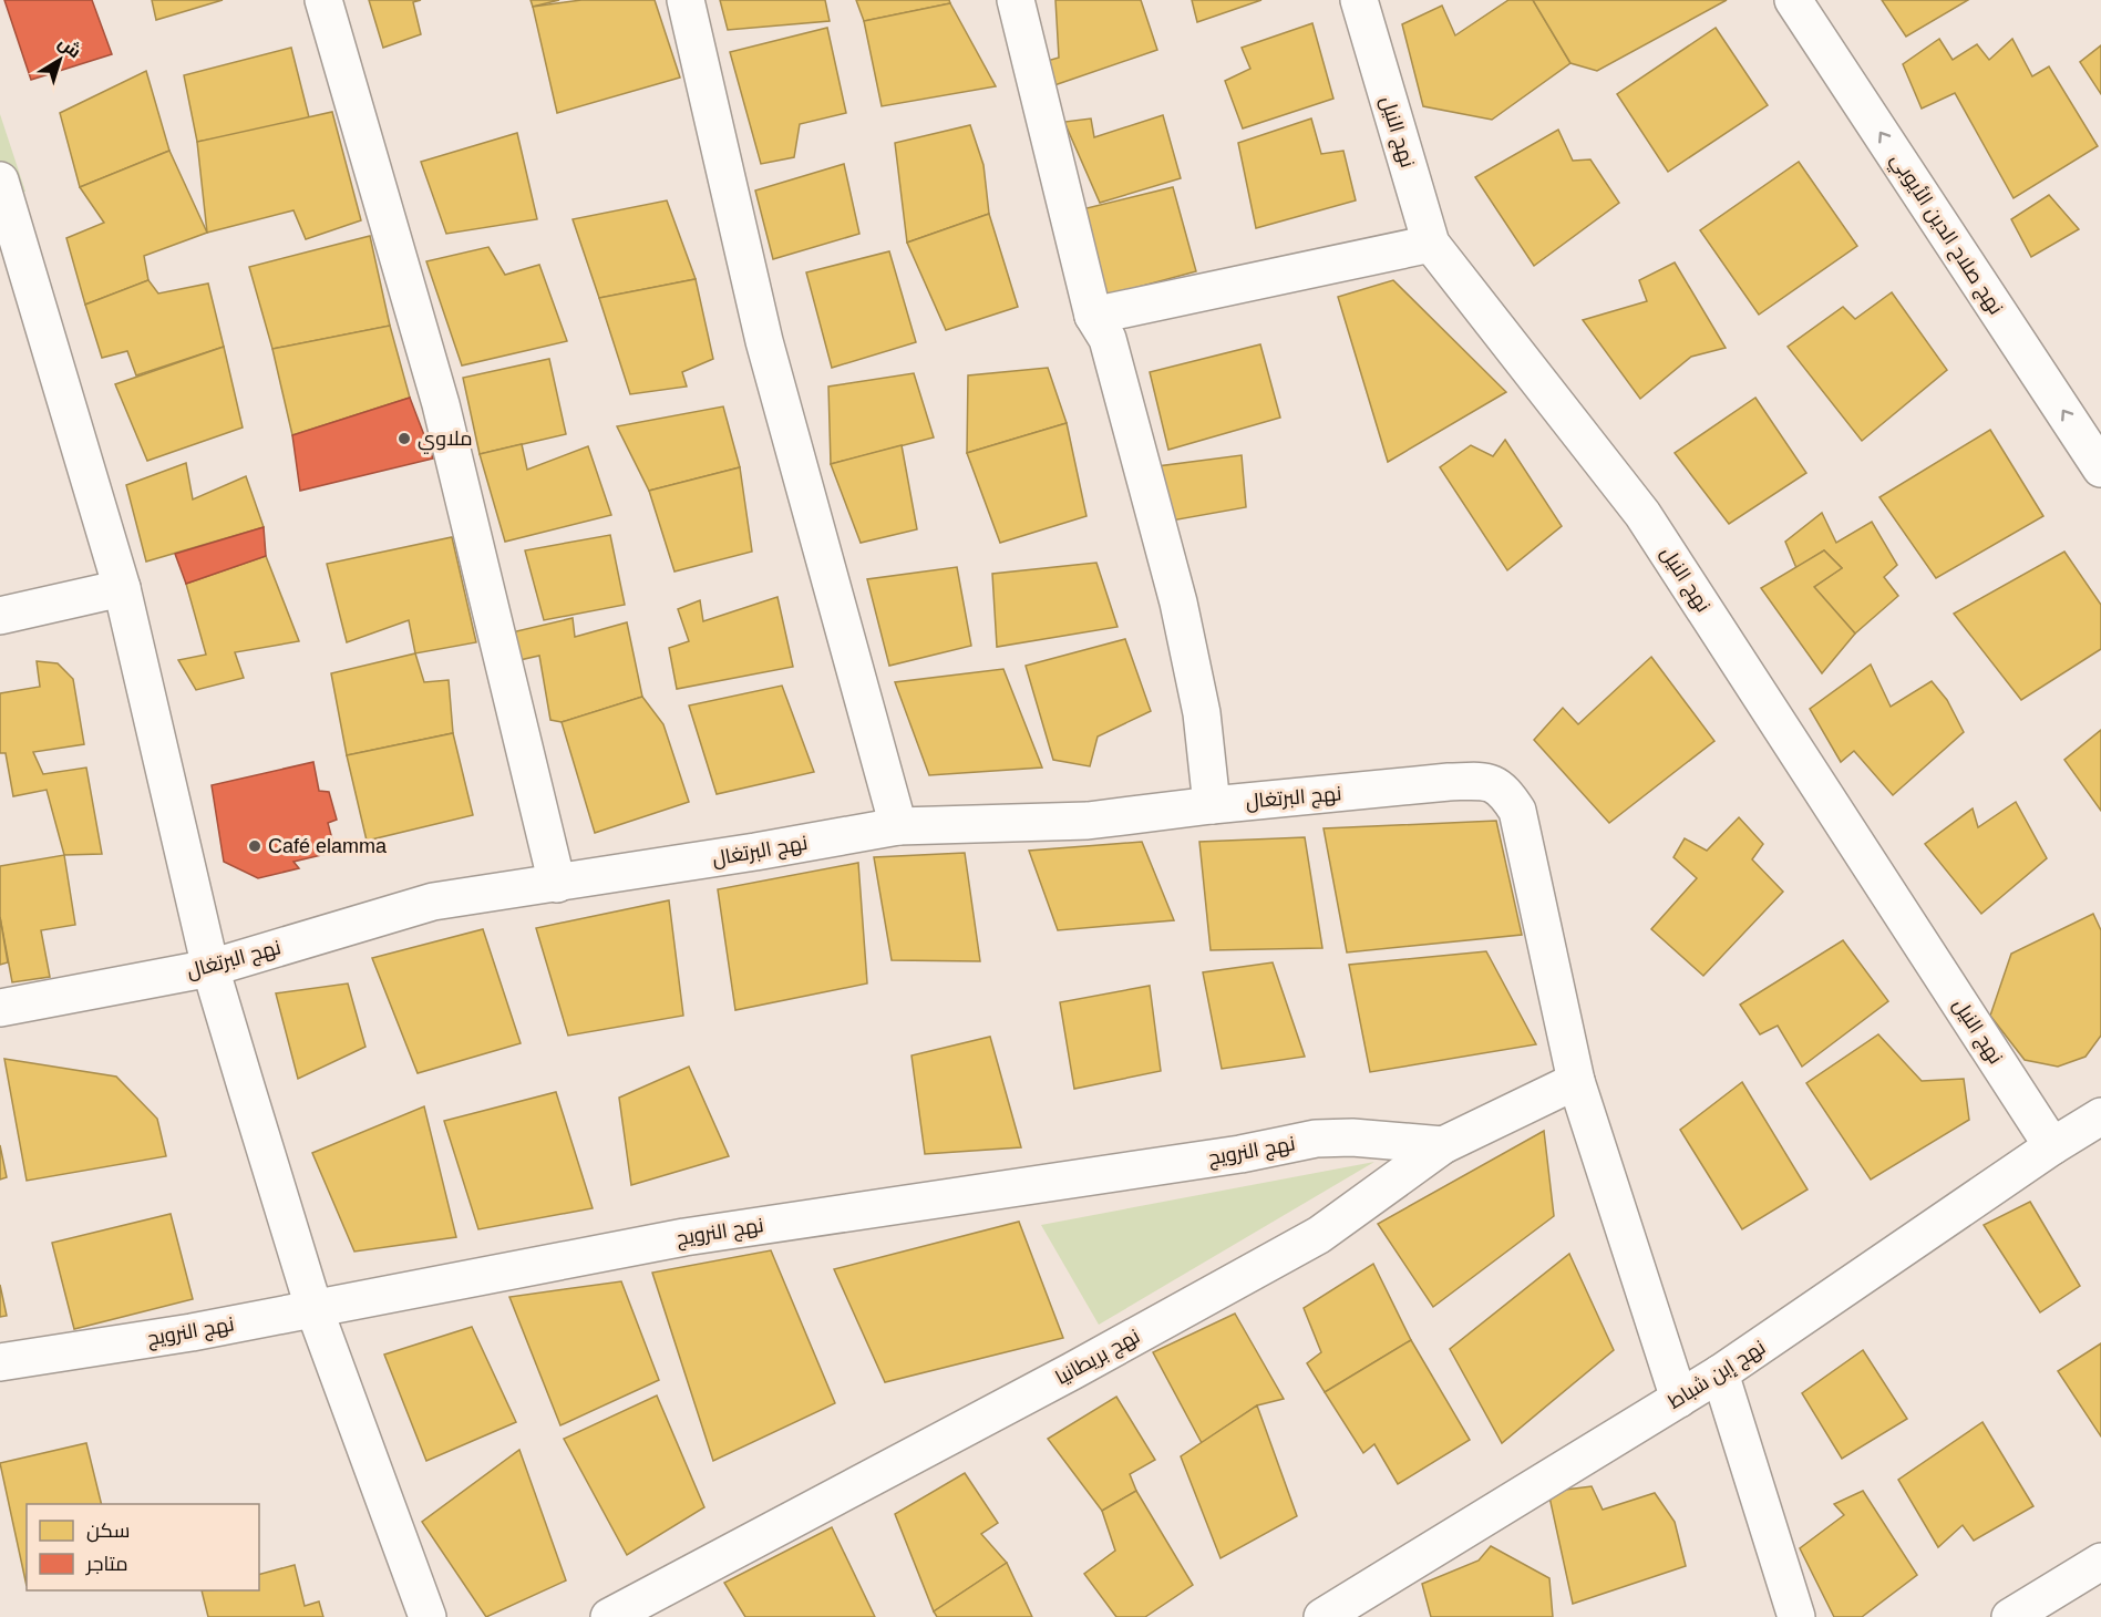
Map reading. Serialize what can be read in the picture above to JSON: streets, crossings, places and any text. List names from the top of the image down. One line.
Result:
{"streets":{"street":["نهج النيل","نهج صلاح الدين الأيوبي","نهج البرتغال","نهج النرويج","نهج بريطانيا","نهج إبن شباط"]},"crossings":[["نهج النيل","نهج إبن شباط"],["نهج البرتغال","نهج بريطانيا"],["نهج النرويج","نهج بريطانيا"]],"one_way":["نهج صلاح الدين الأيوبي"],"places":["ملاوي","Café elamma"],"legend":["سكن","متاجر"],"north":"top right"}
